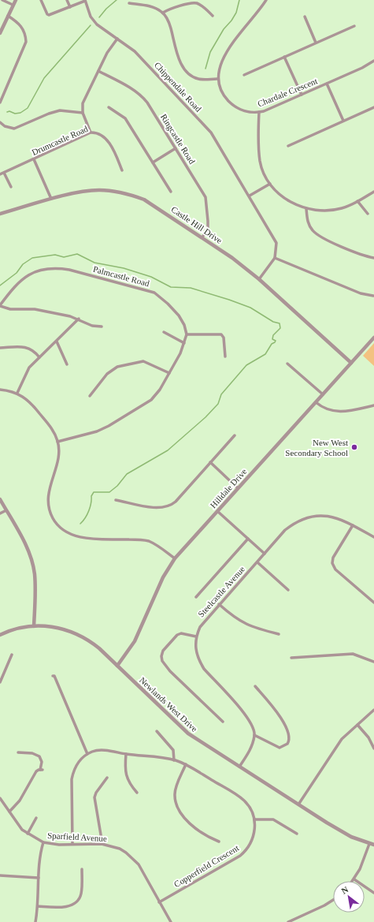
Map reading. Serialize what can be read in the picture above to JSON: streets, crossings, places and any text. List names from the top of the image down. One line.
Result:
{"streets":{"street":["Chippendale Road","Chardale Crescent","Ringcastle Road","Drumcastle Road","Castle Hill Drive","Palmcastle Road","Hilldale Drive","Steelcastle Avenue","Newlands West Drive","Sparfield Avenue","Copperfield Crescent"]},"crossings":[["Ringcastle Road","Castle Hill Drive"],["Castle Hill Drive","Hilldale Drive"],["Hilldale Drive","Newlands West Drive"],["Sparfield Avenue","Copperfield Crescent"]],"places":["New West Secondary School"],"north":"top left"}
